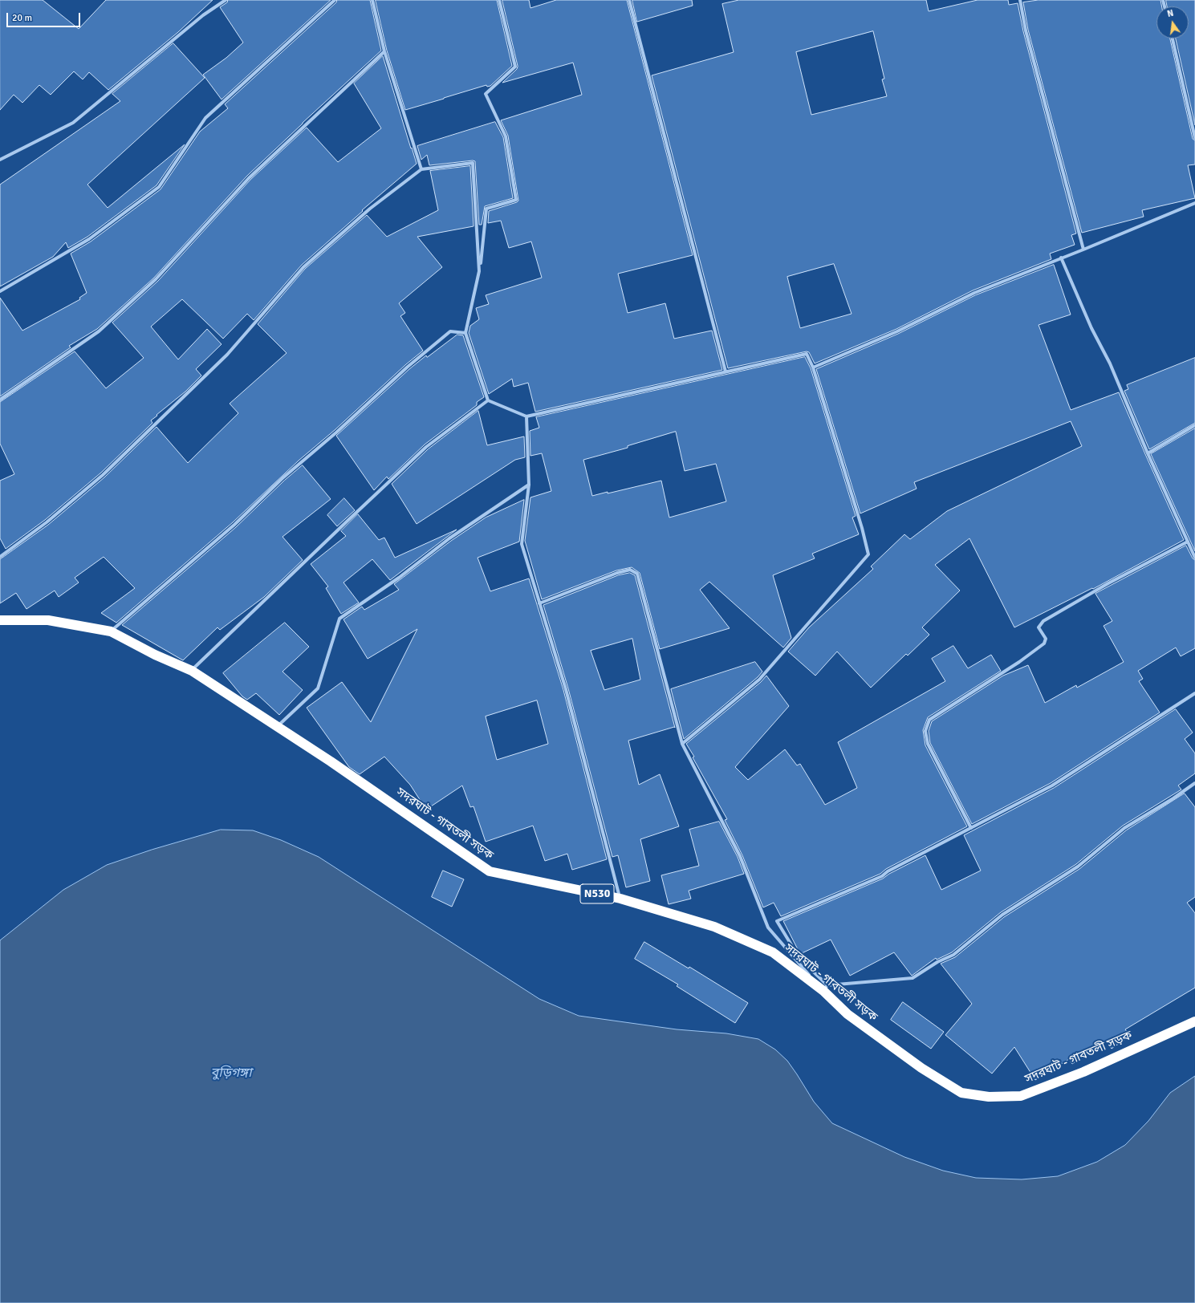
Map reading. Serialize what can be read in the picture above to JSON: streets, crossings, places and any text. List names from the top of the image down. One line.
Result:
{"streets":{"highway":["সদরঘাট - গাবতলী সড়ক","N530"]},"water":["বুড়িগঙ্গা"],"scale_bar":"20 m","north":"top"}
